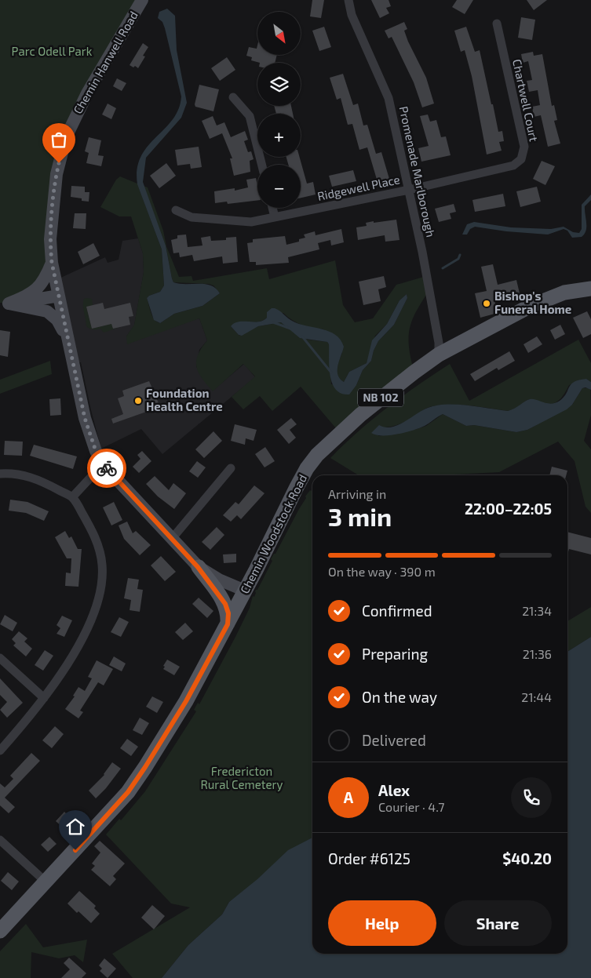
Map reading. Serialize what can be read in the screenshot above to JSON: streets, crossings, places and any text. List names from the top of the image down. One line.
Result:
{"streets":{"main road":["Chemin Hanwell Road","NB 102","Chemin Woodstock Road"],"street":["Chartwell Court","Promenade Marlborough","Ridgewell Place"]},"crossings":[["Chemin Hanwell Road","Chemin Woodstock Road"],["Chartwell Court","Promenade Marlborough"],["Chartwell Court","Ridgewell Place"],["Promenade Marlborough","Ridgewell Place"],["Promenade Marlborough","Chemin Woodstock Road"]],"parks":["Parc Odell Park","Fredericton Rural Cemetery"],"places":["Bishop's Funeral Home","Foundation Health Centre"],"north":"bottom right","page":{"map_buttons":["+","−"],"heading":["3 min","Arriving in","22:00–22:05"],"panel":["Alex","Courier · 4.7","Order #6125","$40.20"],"bar":"On the way · 390 m","list":[["Confirmed","21:34"],["Preparing","21:36"],["On the way","21:44"],"Delivered"],"round":"A","buttons":["Help","Share"]}}
